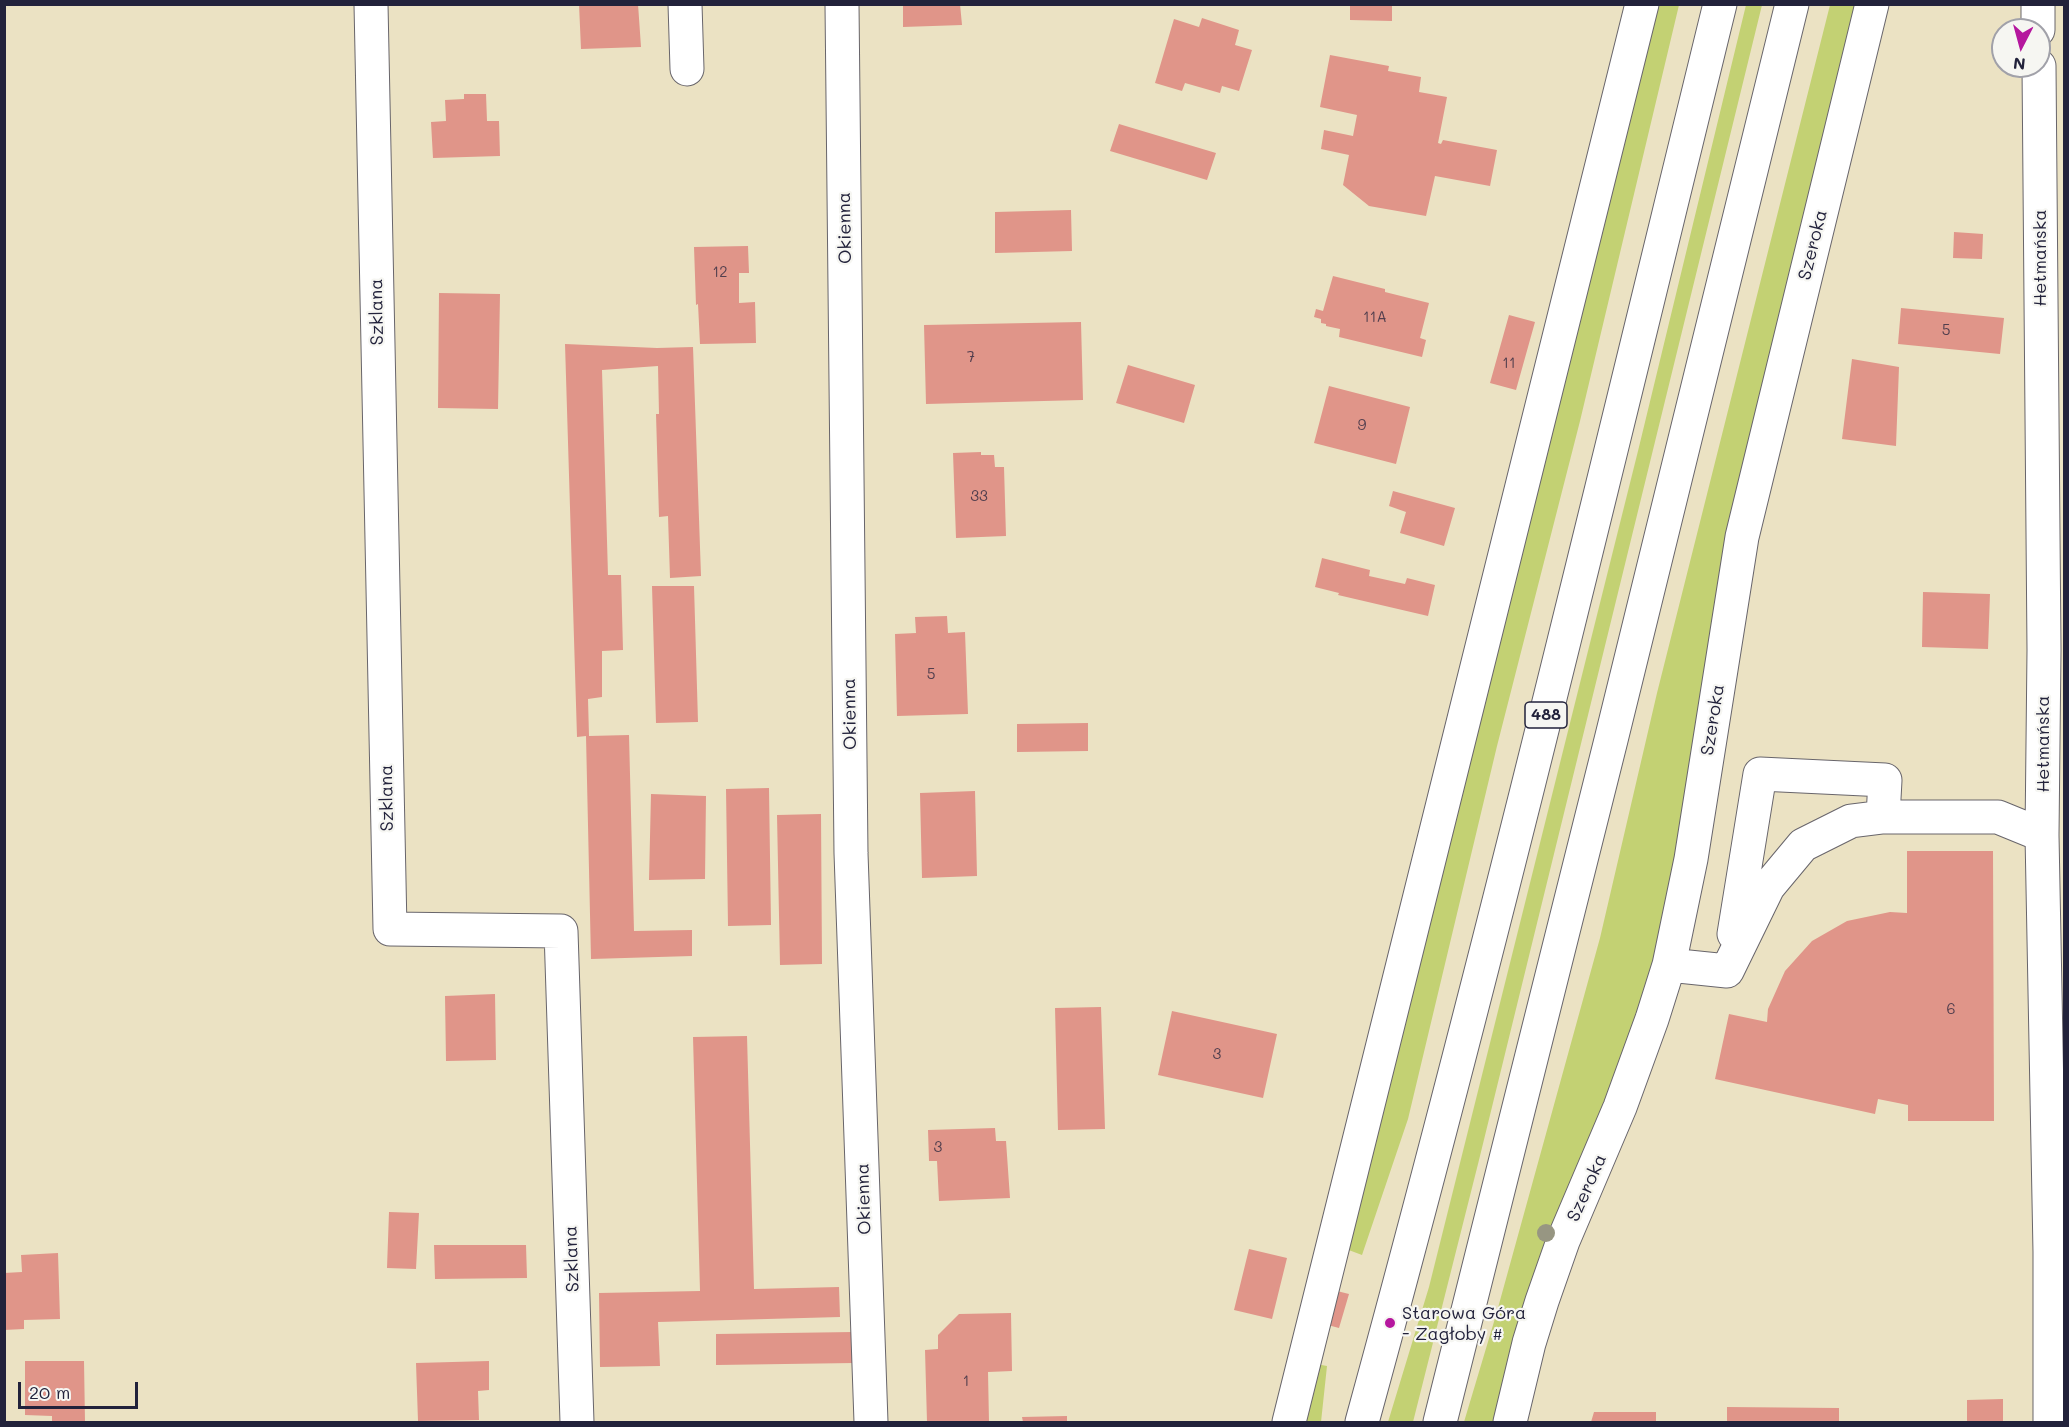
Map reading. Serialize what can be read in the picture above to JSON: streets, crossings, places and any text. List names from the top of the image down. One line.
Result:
{"streets":{"street":["Okienna","Szeroka","Hetmańska","Szklana","488"]},"places":["Starowa Góra - Zagłoby #"],"house_numbers":["12","11A","5","7","11","9","33","5","6","3","3","1"],"scale_bar":"20 m","north":"bottom"}
